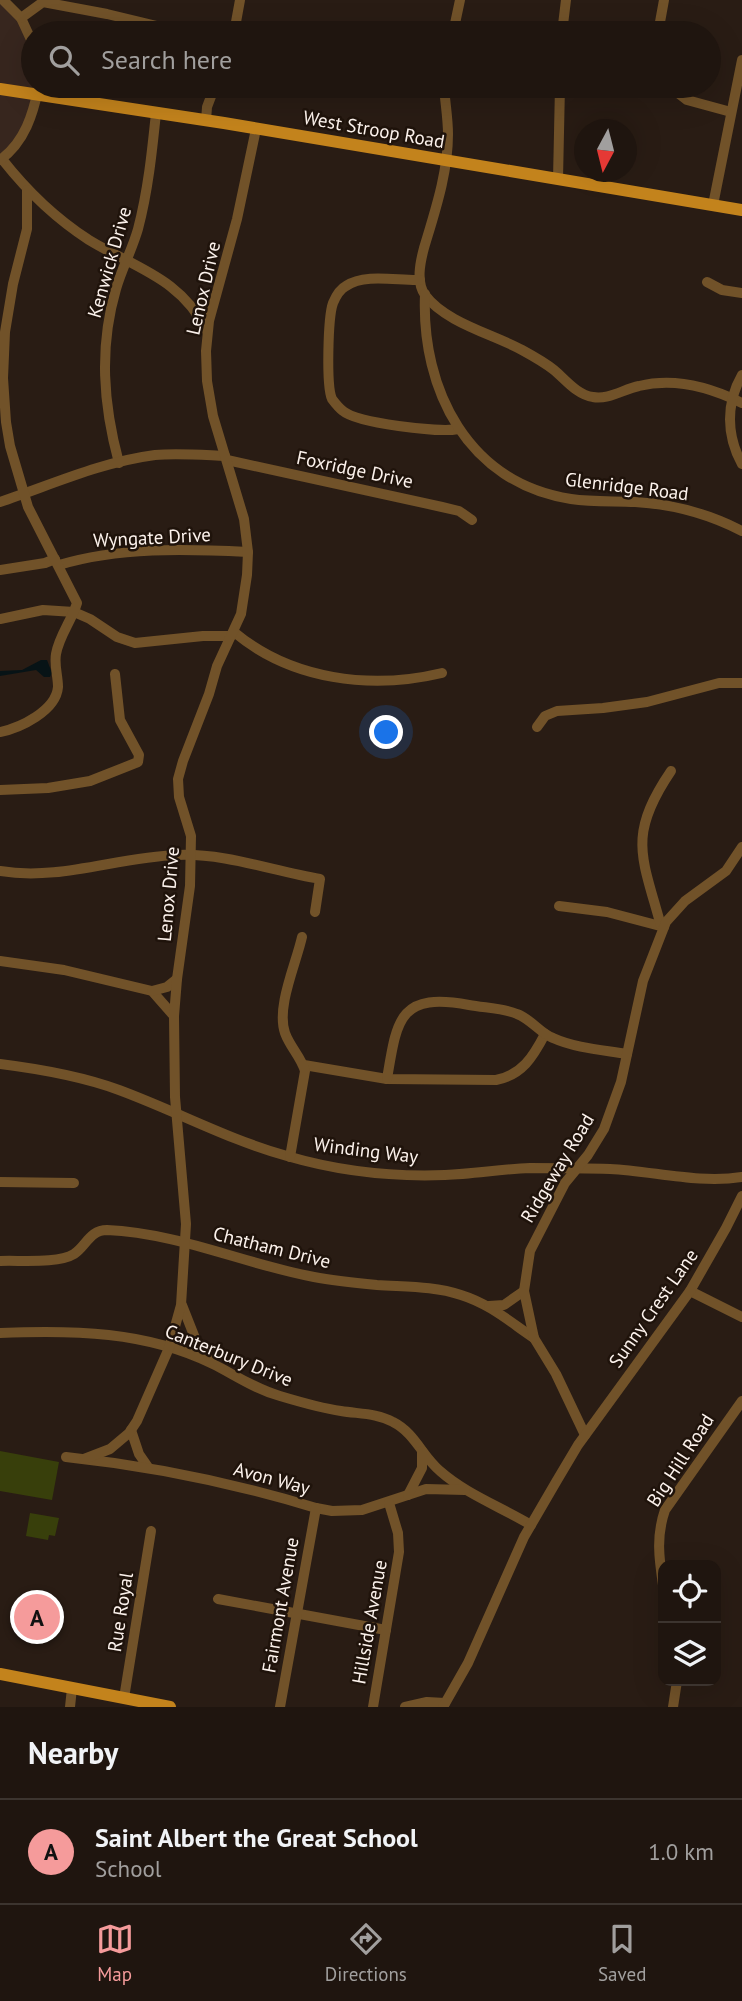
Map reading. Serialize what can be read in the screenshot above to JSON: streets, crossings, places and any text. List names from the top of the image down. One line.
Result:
{"streets":{"main road":["West Stroop Road"],"street":["Kenwick Drive","Lenox Drive","Foxridge Drive","Glenridge Road","Wyngate Drive","Winding Way","Ridgeway Road","Chatham Drive","Sunny Crest Lane","Canterbury Drive","Big Hill Road","Avon Way","Fairmont Avenue","Rue Royal","Hillside Avenue"]},"crossings":[["West Stroop Road","Kenwick Drive"],["West Stroop Road","Lenox Drive"],["Kenwick Drive","Foxridge Drive"],["Lenox Drive","Foxridge Drive"],["Lenox Drive","Wyngate Drive"],["Lenox Drive","Winding Way"],["Lenox Drive","Chatham Drive"],["Lenox Drive","Canterbury Drive"],["Lenox Drive","Avon Way"],["Winding Way","Ridgeway Road"],["Ridgeway Road","Chatham Drive"],["Ridgeway Road","Sunny Crest Lane"],["Canterbury Drive","Avon Way"],["Avon Way","Fairmont Avenue"],["Avon Way","Hillside Avenue"]],"north":"bottom","page":{"search":"Search here","pins":"A","heading":"Nearby","list":[{"mark":"A","name":"Saint Albert the Great School","note":"School","value":"1.0 km"}],"nav":["Map","Directions","Saved"]}}
